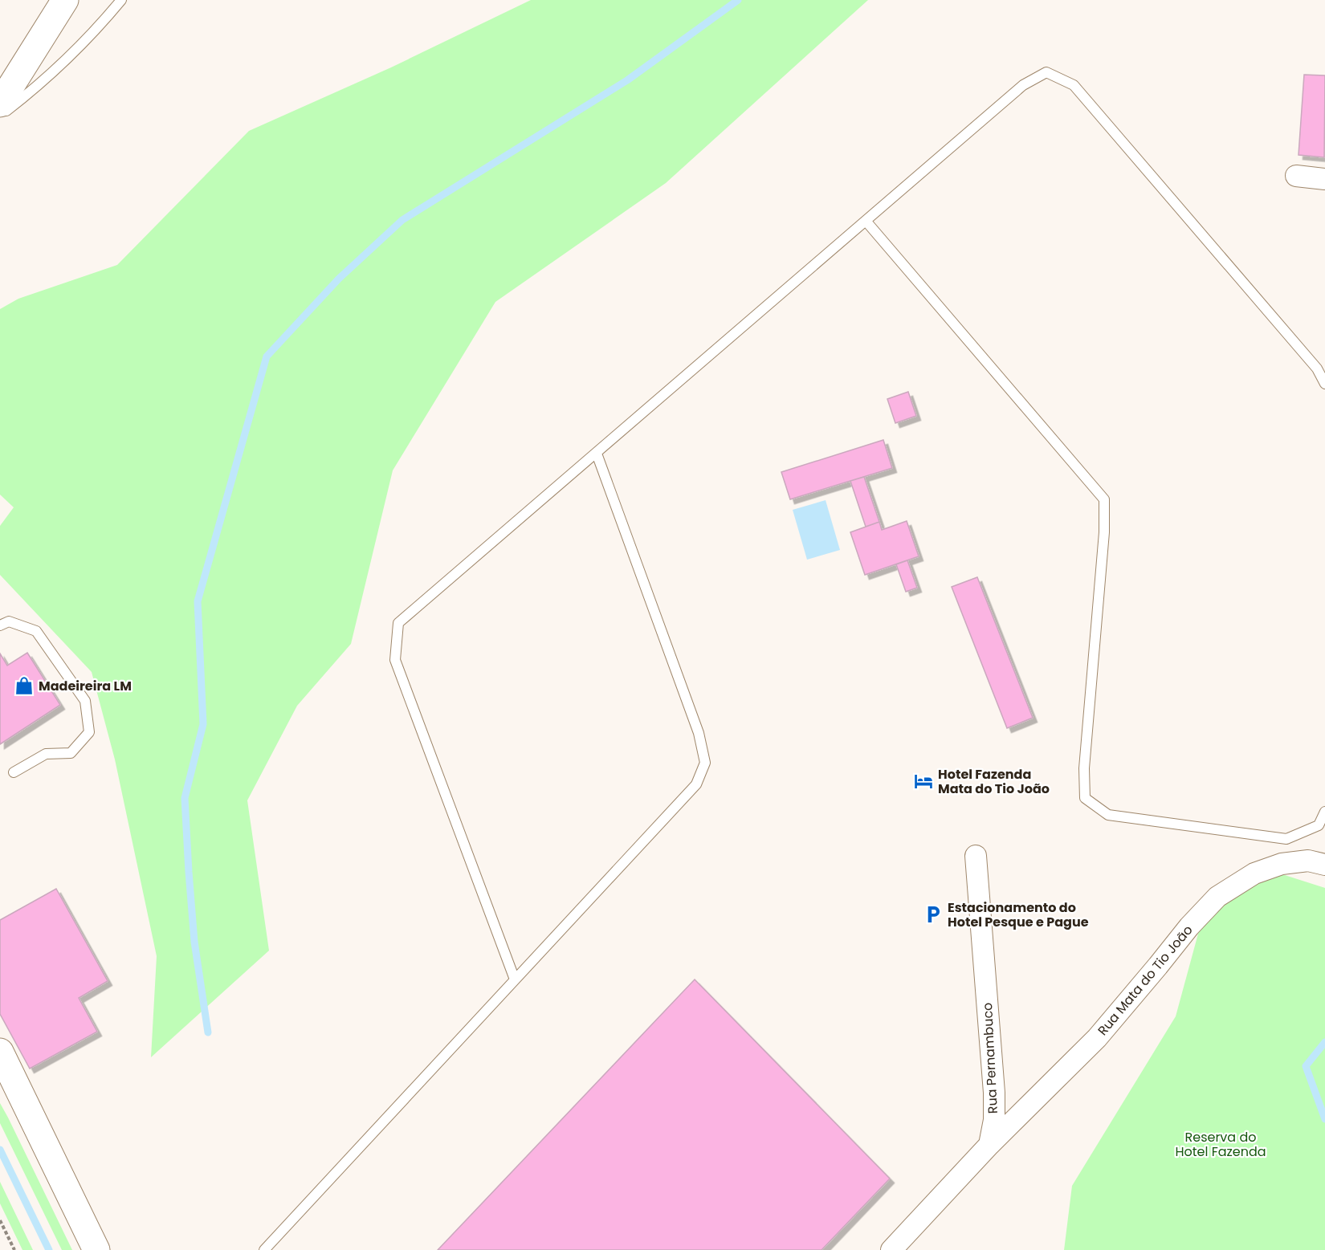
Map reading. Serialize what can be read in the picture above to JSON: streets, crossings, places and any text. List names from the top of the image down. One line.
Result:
{"streets":{"street":["Rua Mata do Tio João","Rua Pernambuco"]},"crossings":[["Rua Mata do Tio João","Rua Pernambuco"]],"parks":["Reserva do Hotel Fazenda"],"places":{"shop":["Madeireira LM"],"hotel":["Hotel Fazenda Mata do Tio João"],"parking":["Estacionamento do Hotel Pesque e Pague"]}}
